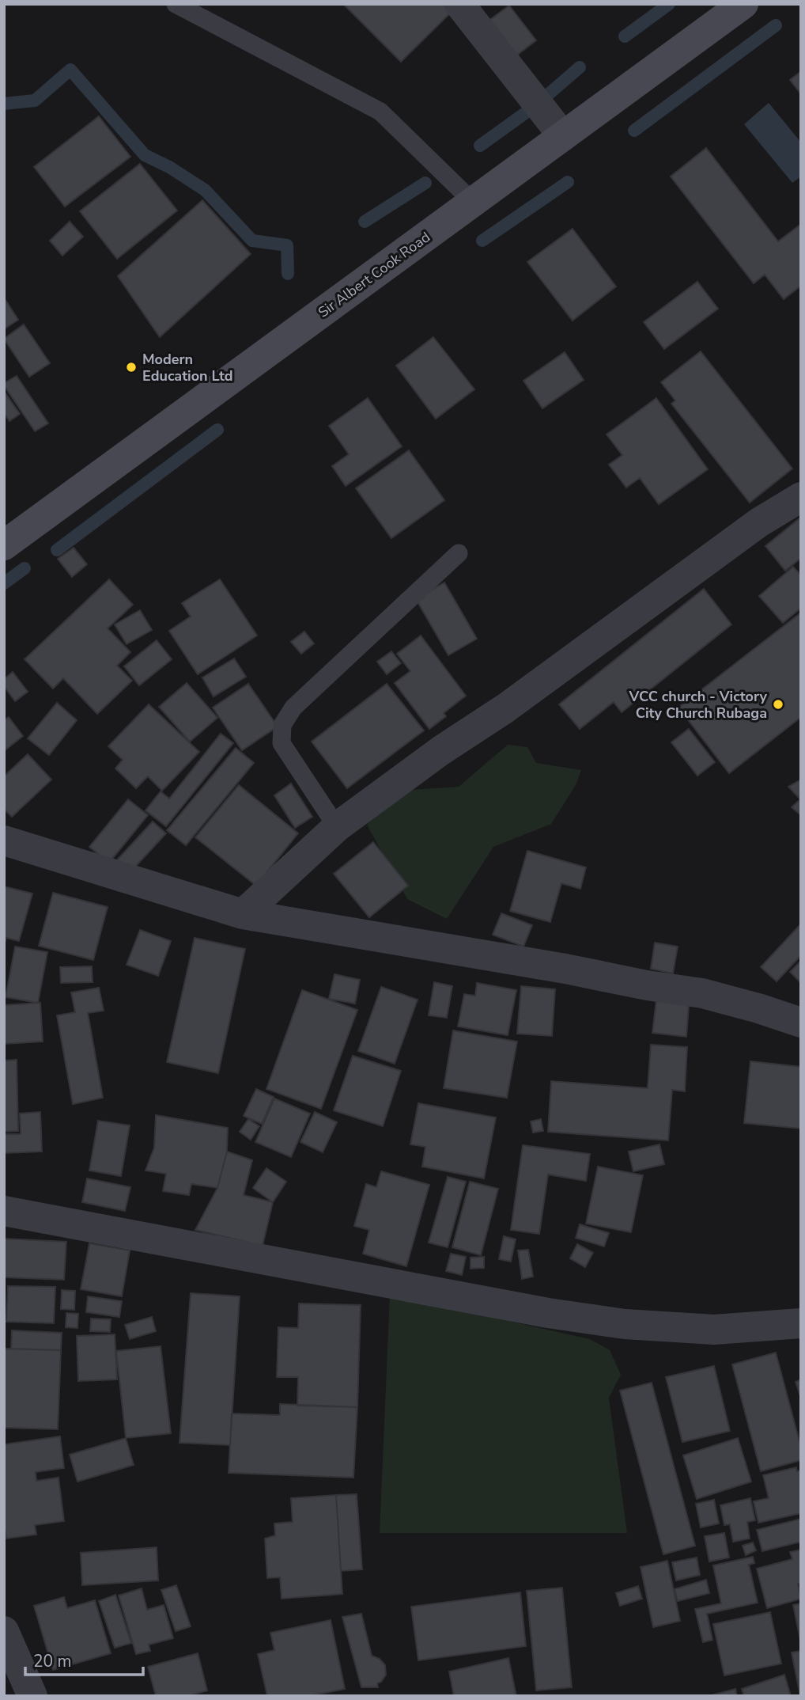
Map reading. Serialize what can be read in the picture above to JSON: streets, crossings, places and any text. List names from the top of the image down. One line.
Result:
{"streets":{"main road":["Sir Albert Cook Road"]},"places":["Modern Education Ltd","VCC church - Victory City Church Rubaga"],"scale_bar":"20 m"}
